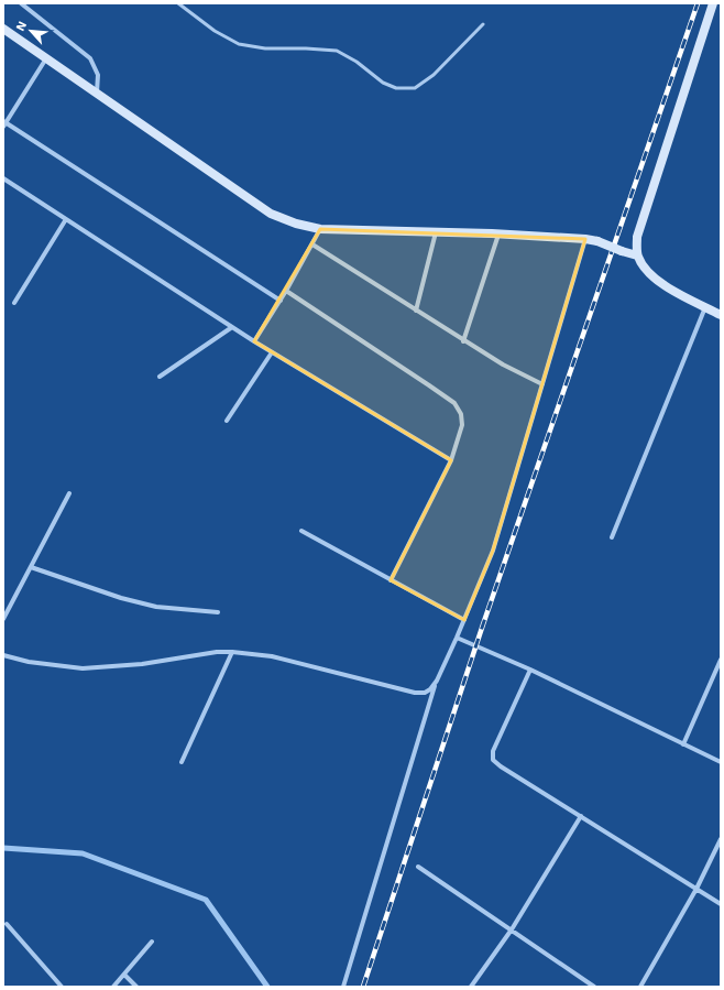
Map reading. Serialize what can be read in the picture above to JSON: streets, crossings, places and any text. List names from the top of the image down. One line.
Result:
{"north":"top left"}
